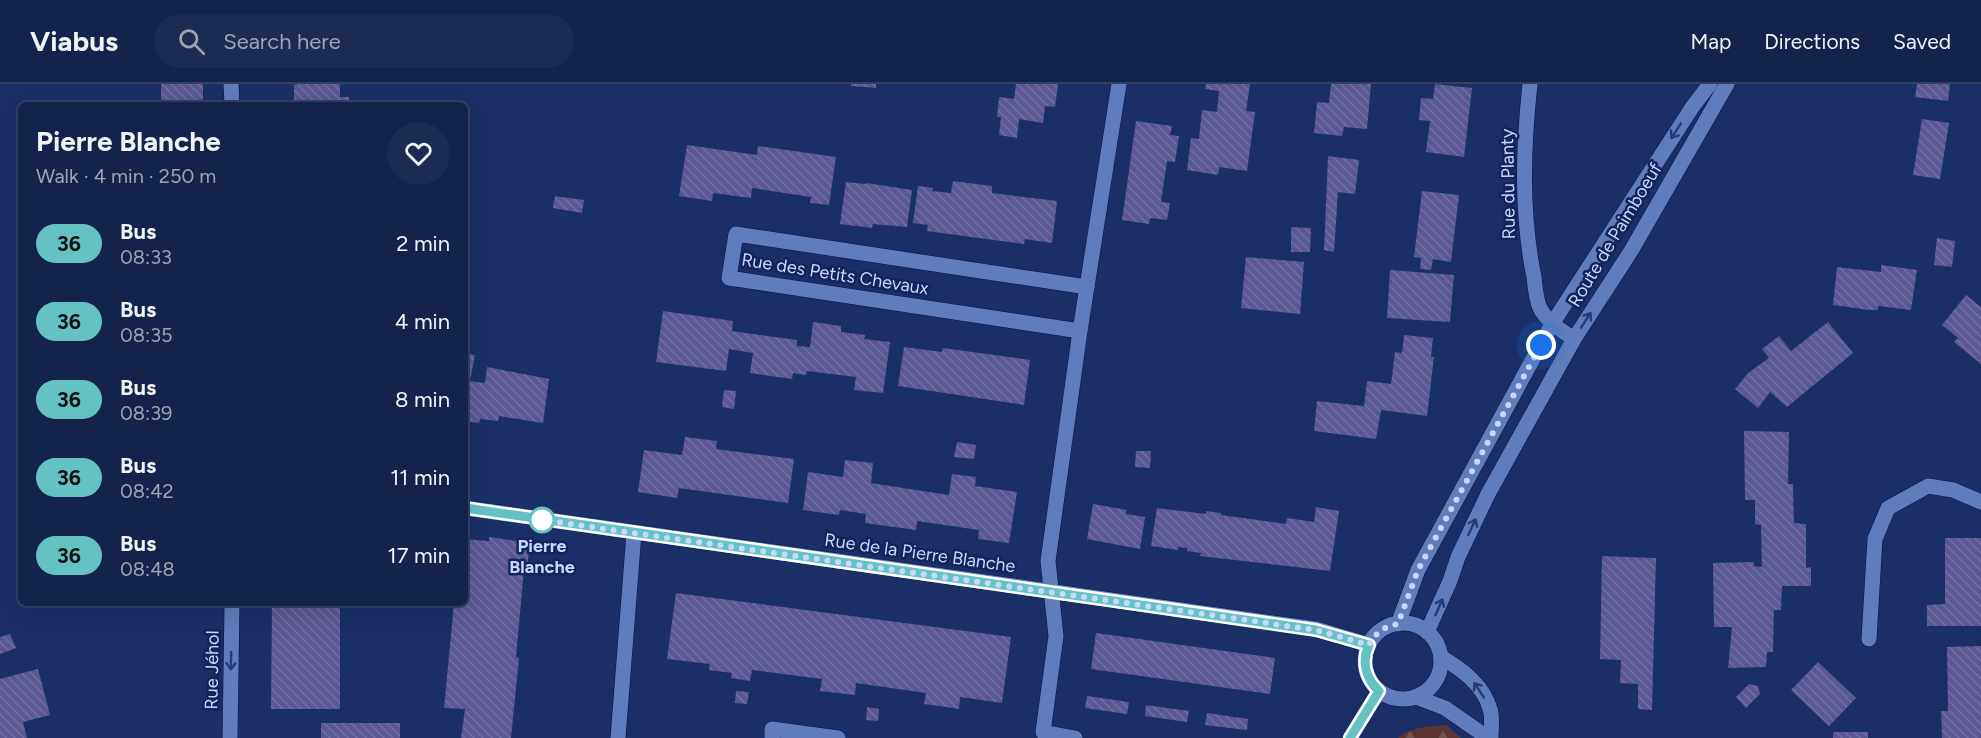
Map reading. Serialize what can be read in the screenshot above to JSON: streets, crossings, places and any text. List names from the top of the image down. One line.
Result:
{"streets":{"street":["Rue du Planty","Route de Paimboeuf","Rue des Petits Chevaux","Rue de la Pierre Blanche","Rue Jéhol"]},"crossings":[["Rue du Planty","Route de Paimboeuf"],["Route de Paimboeuf","Rue de la Pierre Blanche"]],"one_way":["Rue Jéhol"],"places":["Pierre Blanche"],"lines":["bus line 36"],"page":{"header":"Viabus","search":"Search here","nav":["Map","Directions","Saved"],"heading":["Pierre Blanche","Walk · 4 min · 250 m"],"list":[{"mark":"36","name":"Bus","note":"08:33","value":"2 min"},{"mark":"36","name":"Bus","note":"08:35","value":"4 min"},{"mark":"36","name":"Bus","note":"08:39","value":"8 min"},{"mark":"36","name":"Bus","note":"08:42","value":"11 min"},{"mark":"36","name":"Bus","note":"08:48","value":"17 min"}]}}
